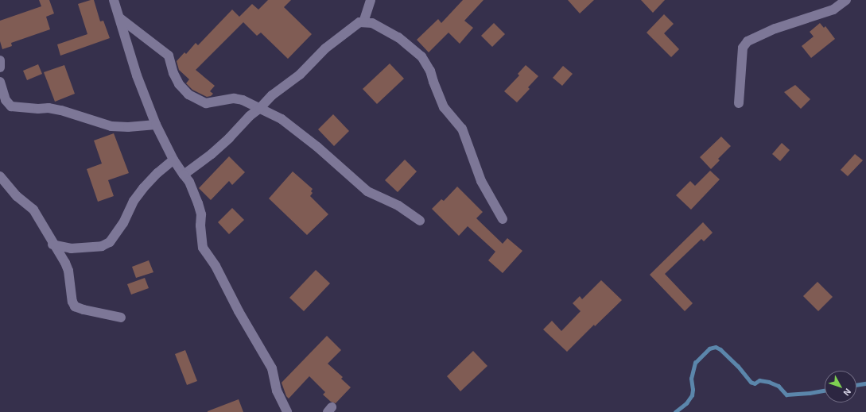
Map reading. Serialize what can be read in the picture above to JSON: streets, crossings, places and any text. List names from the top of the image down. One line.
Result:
{"north":"bottom right"}
